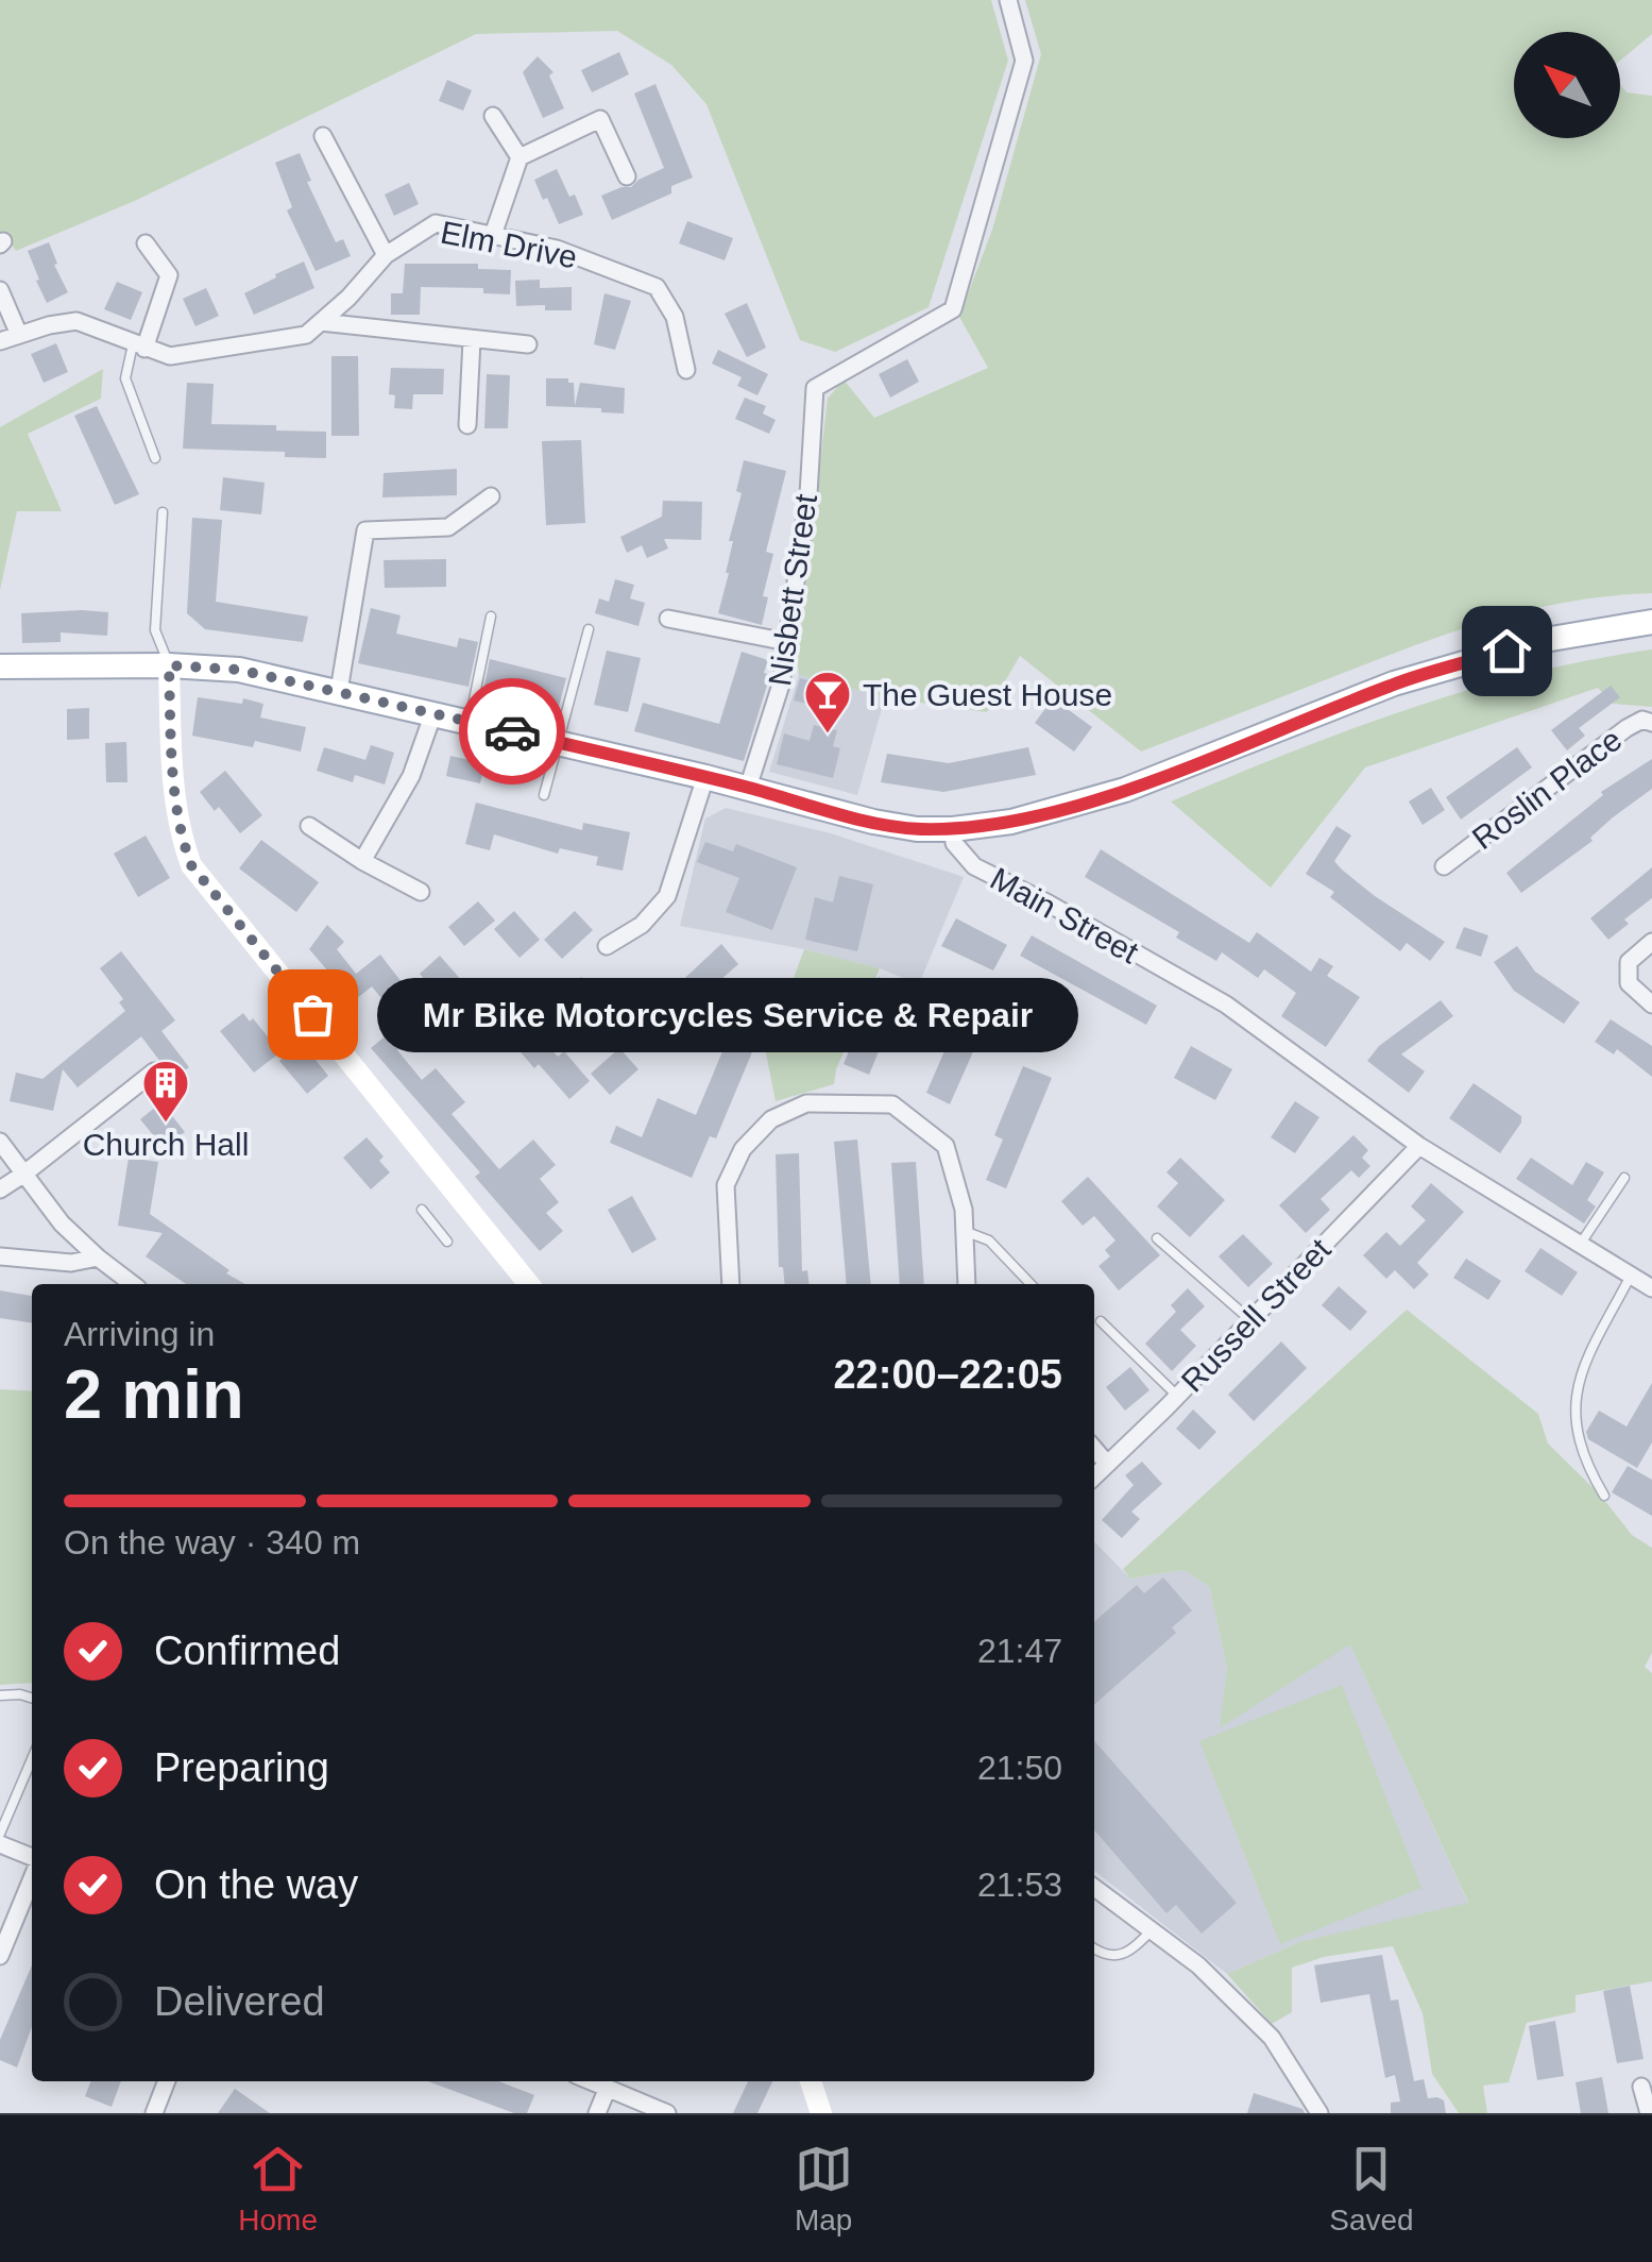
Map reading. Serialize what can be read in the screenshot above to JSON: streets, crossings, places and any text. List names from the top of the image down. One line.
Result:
{"streets":{"street":["Elm Drive","Nisbett Street","Roslin Place","Main Street","Russell Street"]},"crossings":[["Main Street","Russell Street"]],"places":{"bar":["The Guest House"],"other":["Mr Bike Motorcycles Service & Repair"],"building":["Church Hall"]},"north":"top left","page":{"bubble":"Mr Bike Motorcycles Service & Repair","heading":["2 min","Arriving in","22:00–22:05"],"bar":"On the way · 340 m","list":[["Confirmed","21:47"],["Preparing","21:50"],["On the way","21:53"],"Delivered"],"tabs":["Home","Map","Saved"]}}
